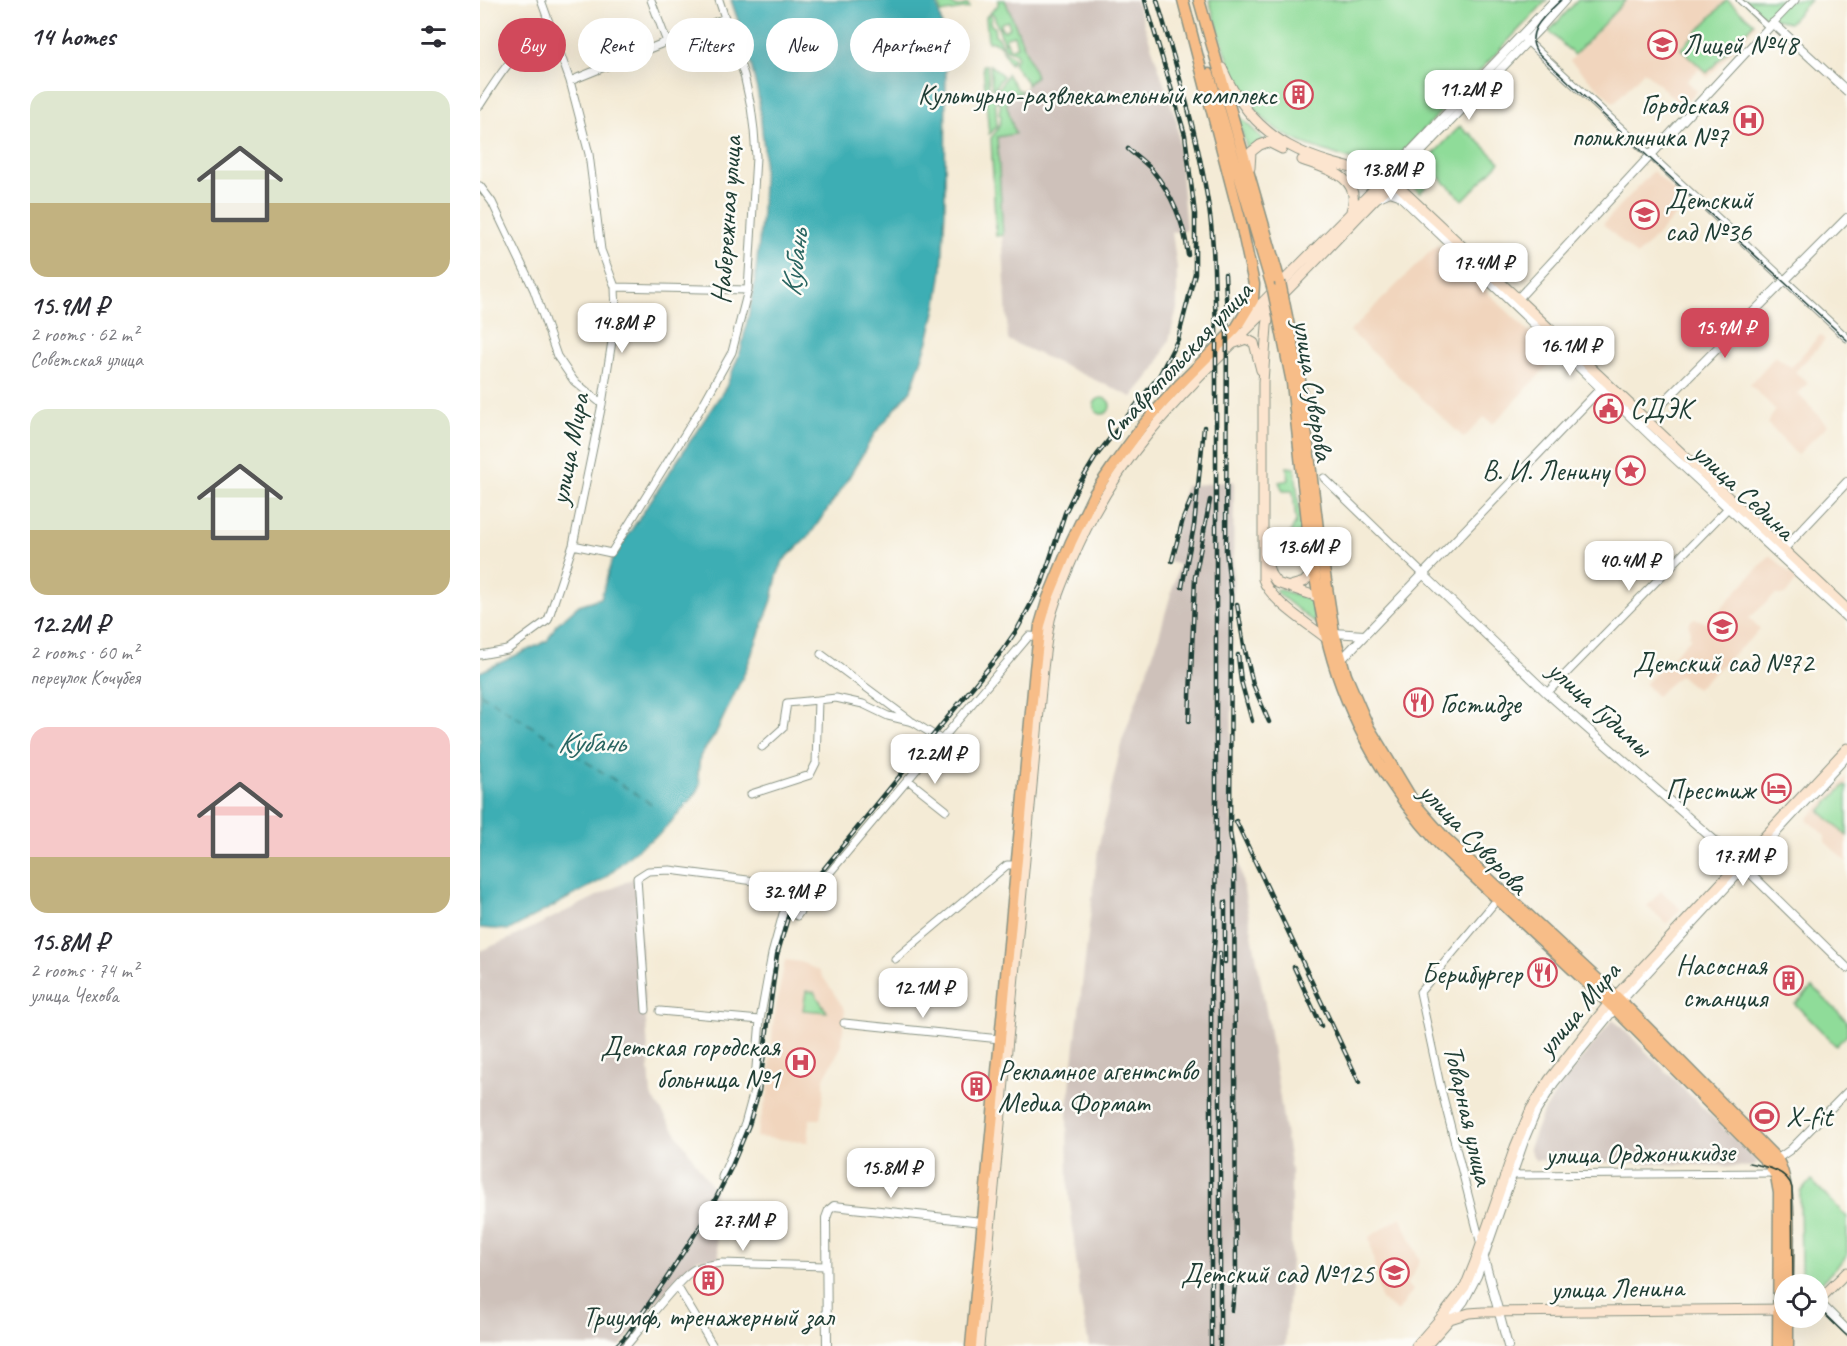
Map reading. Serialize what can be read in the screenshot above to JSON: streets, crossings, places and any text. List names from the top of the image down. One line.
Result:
{"streets":{"main road":["Ставропольская улица","улица Суворова","улица Мира","улица Седина","улица Ленина"],"street":["Набережная улица","улица Гудимы","Товарная улица","улица Орджоникидзе"]},"crossings":[["Набережная улица","улица Мира"],["Ставропольская улица","улица Суворова"],["Ставропольская улица","улица Седина"],["улица Суворова","улица Мира"],["улица Суворова","Товарная улица"],["улица Суворова","улица Орджоникидзе"],["улица Мира","улица Гудимы"],["улица Мира","Товарная улица"],["улица Мира","улица Орджоникидзе"],["улица Мира","улица Ленина"]],"water":["Кубань"],"places":{"school or university":["Лицей №48","Детский сад №36","Детский сад №72","Детский сад №125"],"building":["Культурно-развлекательный комплекс","Насосная станция","Рекламное агентство Медиа Формат","Триумф, тренажерный зал"],"hospital":["Городская поликлиника №7","Детская городская больница №1"],"public building":["СДЭК"],"place":["В. И. Ленину"],"restaurant":["Гостидзе","Берибургер"],"hotel":["Престиж"],"sports":["X-fit"]},"page":{"heading":"14 homes","chip":["Buy","Rent","Filters","New","Apartment"],"price":["11.2M ₽","13.8M ₽","17.4M ₽","14.8M ₽","15.9M ₽","16.1M ₽","13.6M ₽","40.4M ₽","12.2M ₽","17.7M ₽","32.9M ₽","12.1M ₽","15.8M ₽","27.7M ₽"],"list":[{"name":"15.9M ₽","note":"2 rooms · 62 m² · Советская улица"},{"name":"12.2M ₽","note":"2 rooms · 60 m² · переулок Кочубея"},{"name":"15.8M ₽","note":"2 rooms · 74 m² · улица Чехова"}]}}
